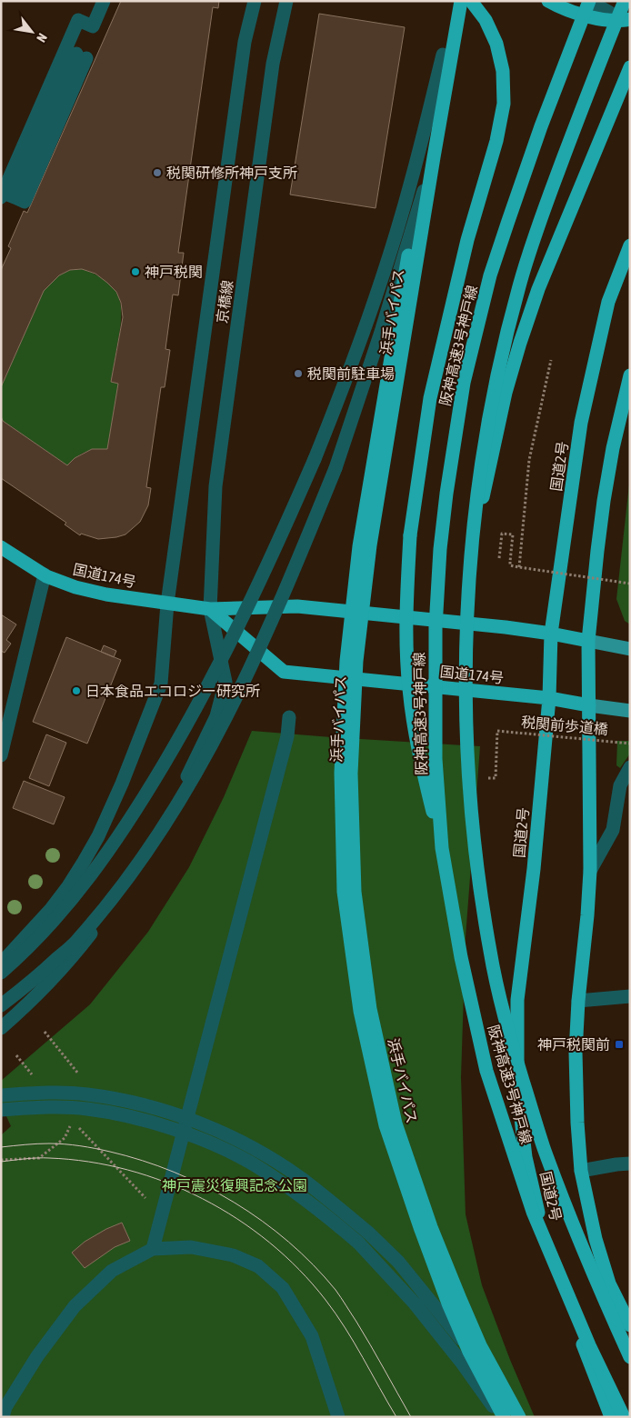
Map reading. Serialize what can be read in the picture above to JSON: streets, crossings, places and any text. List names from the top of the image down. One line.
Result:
{"streets":{"highway":["浜手バイパス","阪神高速3号神戸線","国道2号","国道174号"],"street":["京橋線"],"path":["税関前歩道橋"]},"crossings":[["京橋線","国道174号"],["国道2号","国道174号"]],"parks":["神戸震災復興記念公園"],"places":{"other":["税関研修所神戸支所","神戸税関","税関前駐車場","日本食品エコロジー研究所"],"transit":["神戸税関前"]},"north":"bottom right"}
